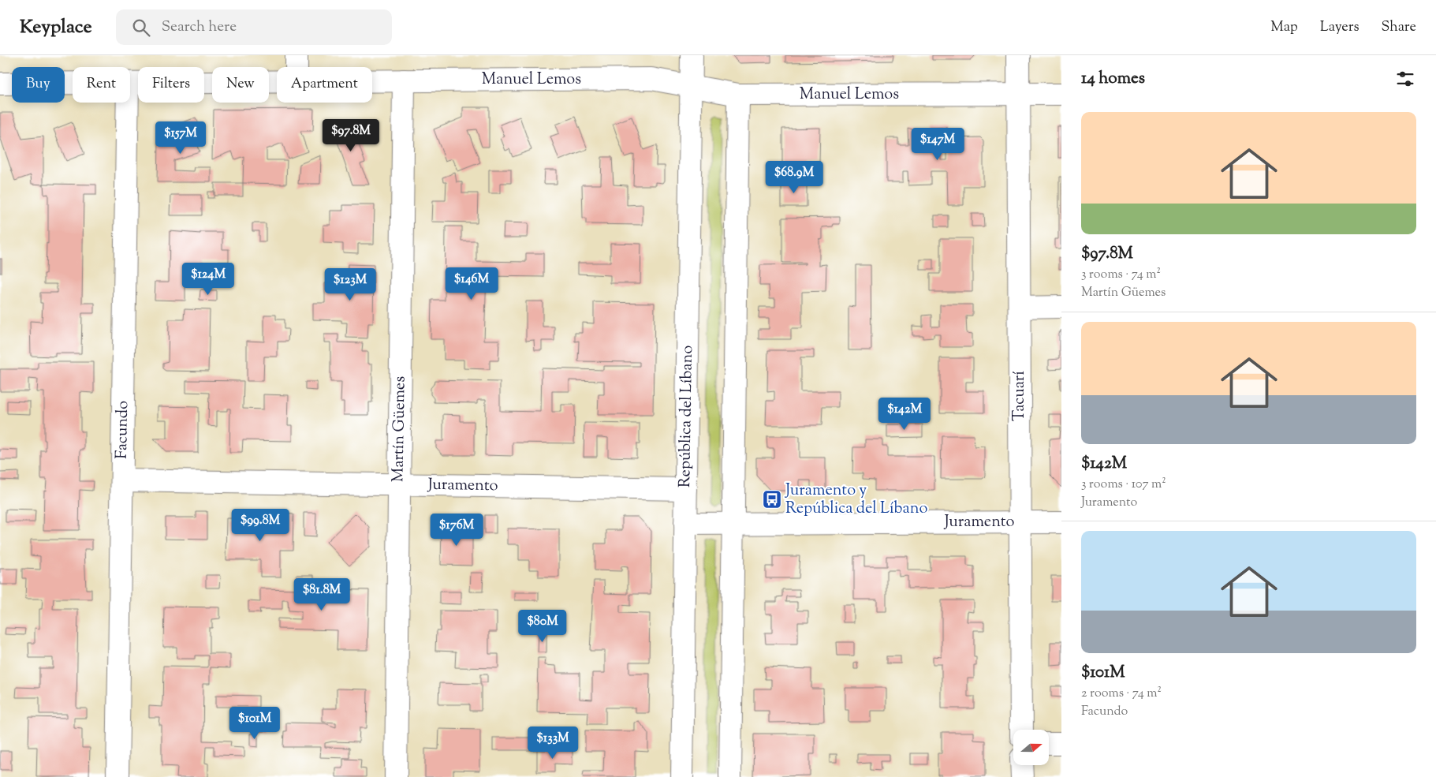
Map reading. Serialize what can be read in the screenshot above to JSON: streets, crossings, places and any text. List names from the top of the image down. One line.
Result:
{"streets":{"street":["Manuel Lemos","Tacuarí","República del Líbano","Martín Güemes","Facundo","Juramento"]},"crossings":[["Manuel Lemos","Tacuarí"],["Manuel Lemos","República del Líbano"],["Manuel Lemos","Martín Güemes"],["Tacuarí","Juramento"],["República del Líbano","Juramento"],["Martín Güemes","Juramento"],["Facundo","Juramento"]],"places":{"bus stop":["Juramento y República del Líbano"]},"north":"right","page":{"header":"Keyplace","search":"Search here","nav":["Map","Layers","Share"],"heading":"14 homes","chip":["Buy","Rent","Filters","New","Apartment"],"list":[{"name":"$97.8M","note":"3 rooms · 74 m² · Martín Güemes"},{"name":"$142M","note":"3 rooms · 107 m² · Juramento"},{"name":"$101M","note":"2 rooms · 74 m² · Facundo"}],"price":["$97.8M","$157M","$147M","$68.9M","$124M","$146M","$123M","$142M","$99.8M","$176M","$81.8M","$80M","$101M","$133M"]}}
